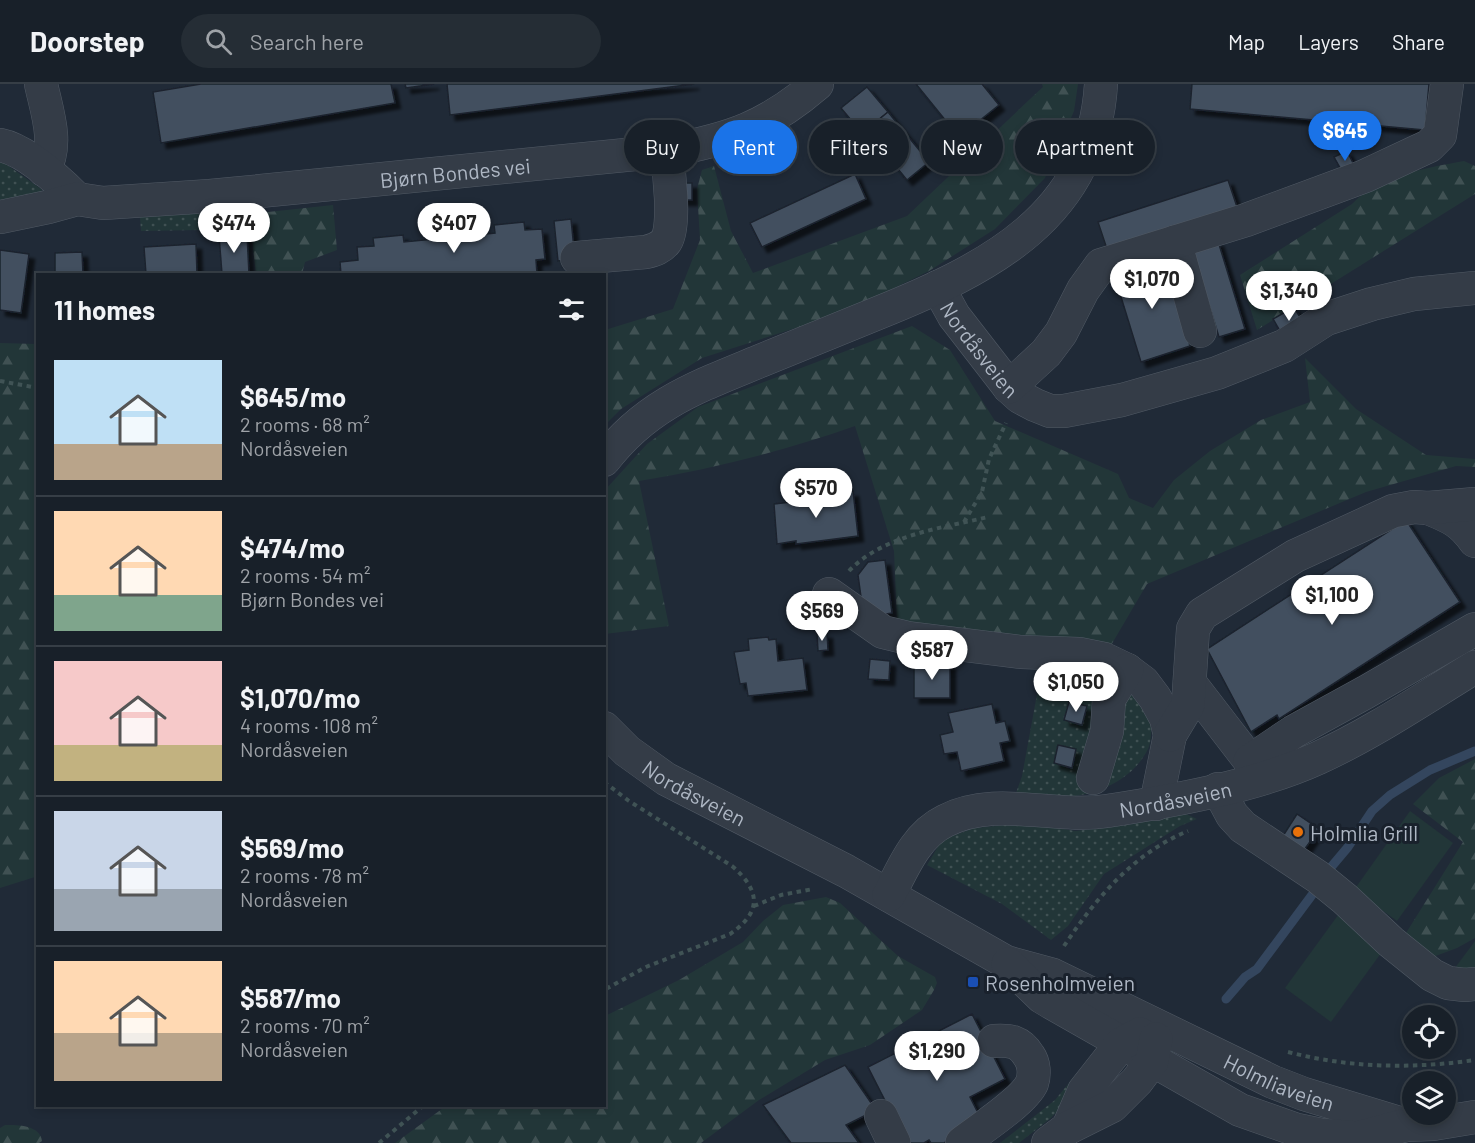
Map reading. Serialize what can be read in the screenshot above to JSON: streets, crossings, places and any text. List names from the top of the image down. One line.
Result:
{"streets":{"street":["Bjørn Bondes vei","Nordåsveien","Holmliaveien"]},"crossings":[["Nordåsveien","Holmliaveien"]],"places":{"other":["Holmlia Grill"],"transit":["Rosenholmveien"]},"page":{"header":"Doorstep","search":"Search here","nav":["Map","Layers","Share"],"price":["$645","$474","$407","$1,070","$1,340","$570","$1,100","$569","$587","$1,050","$1,290"],"chip":["Buy","Rent","Filters","New","Apartment"],"heading":"11 homes","list":[{"name":"$645/mo","note":"2 rooms · 68 m² · Nordåsveien"},{"name":"$474/mo","note":"2 rooms · 54 m² · Bjørn Bondes vei"},{"name":"$1,070/mo","note":"4 rooms · 108 m² · Nordåsveien"},{"name":"$569/mo","note":"2 rooms · 78 m² · Nordåsveien"},{"name":"$587/mo","note":"2 rooms · 70 m² · Nordåsveien"}]}}
